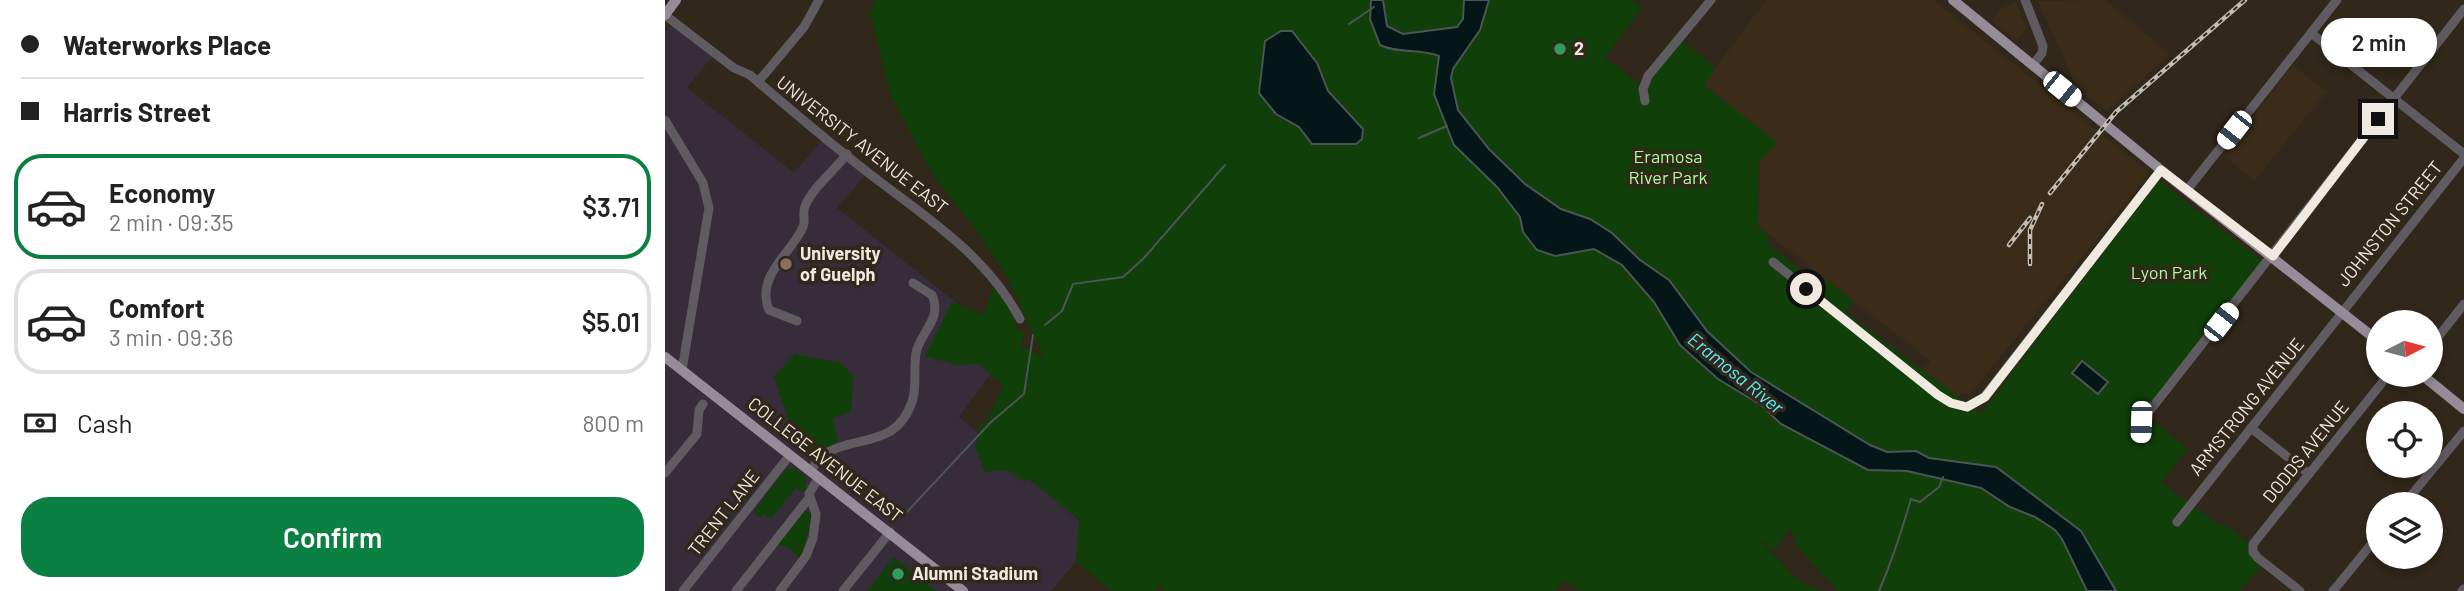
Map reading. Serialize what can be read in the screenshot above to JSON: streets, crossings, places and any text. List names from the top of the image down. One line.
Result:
{"streets":{"main road":["COLLEGE AVENUE EAST"],"street":["UNIVERSITY AVENUE EAST","JOHNSTON STREET","ARMSTRONG AVENUE","DODDS AVENUE","TRENT LANE"]},"crossings":[["JOHNSTON STREET","ARMSTRONG AVENUE"],["COLLEGE AVENUE EAST","TRENT LANE"]],"water":["Eramosa River"],"parks":["Eramosa River Park","Lyon Park"],"places":["2","University of Guelph","Alumni Stadium"],"north":"right","page":{"banner":["Waterworks Place","Harris Street"],"bubble":"2 min","list":[{"name":"Economy","note":"2 min · 09:35","value":"$3.71"},{"name":"Comfort","note":"3 min · 09:36","value":"$5.01"}],"pay":["Cash","800 m"],"buttons":"Confirm"}}
